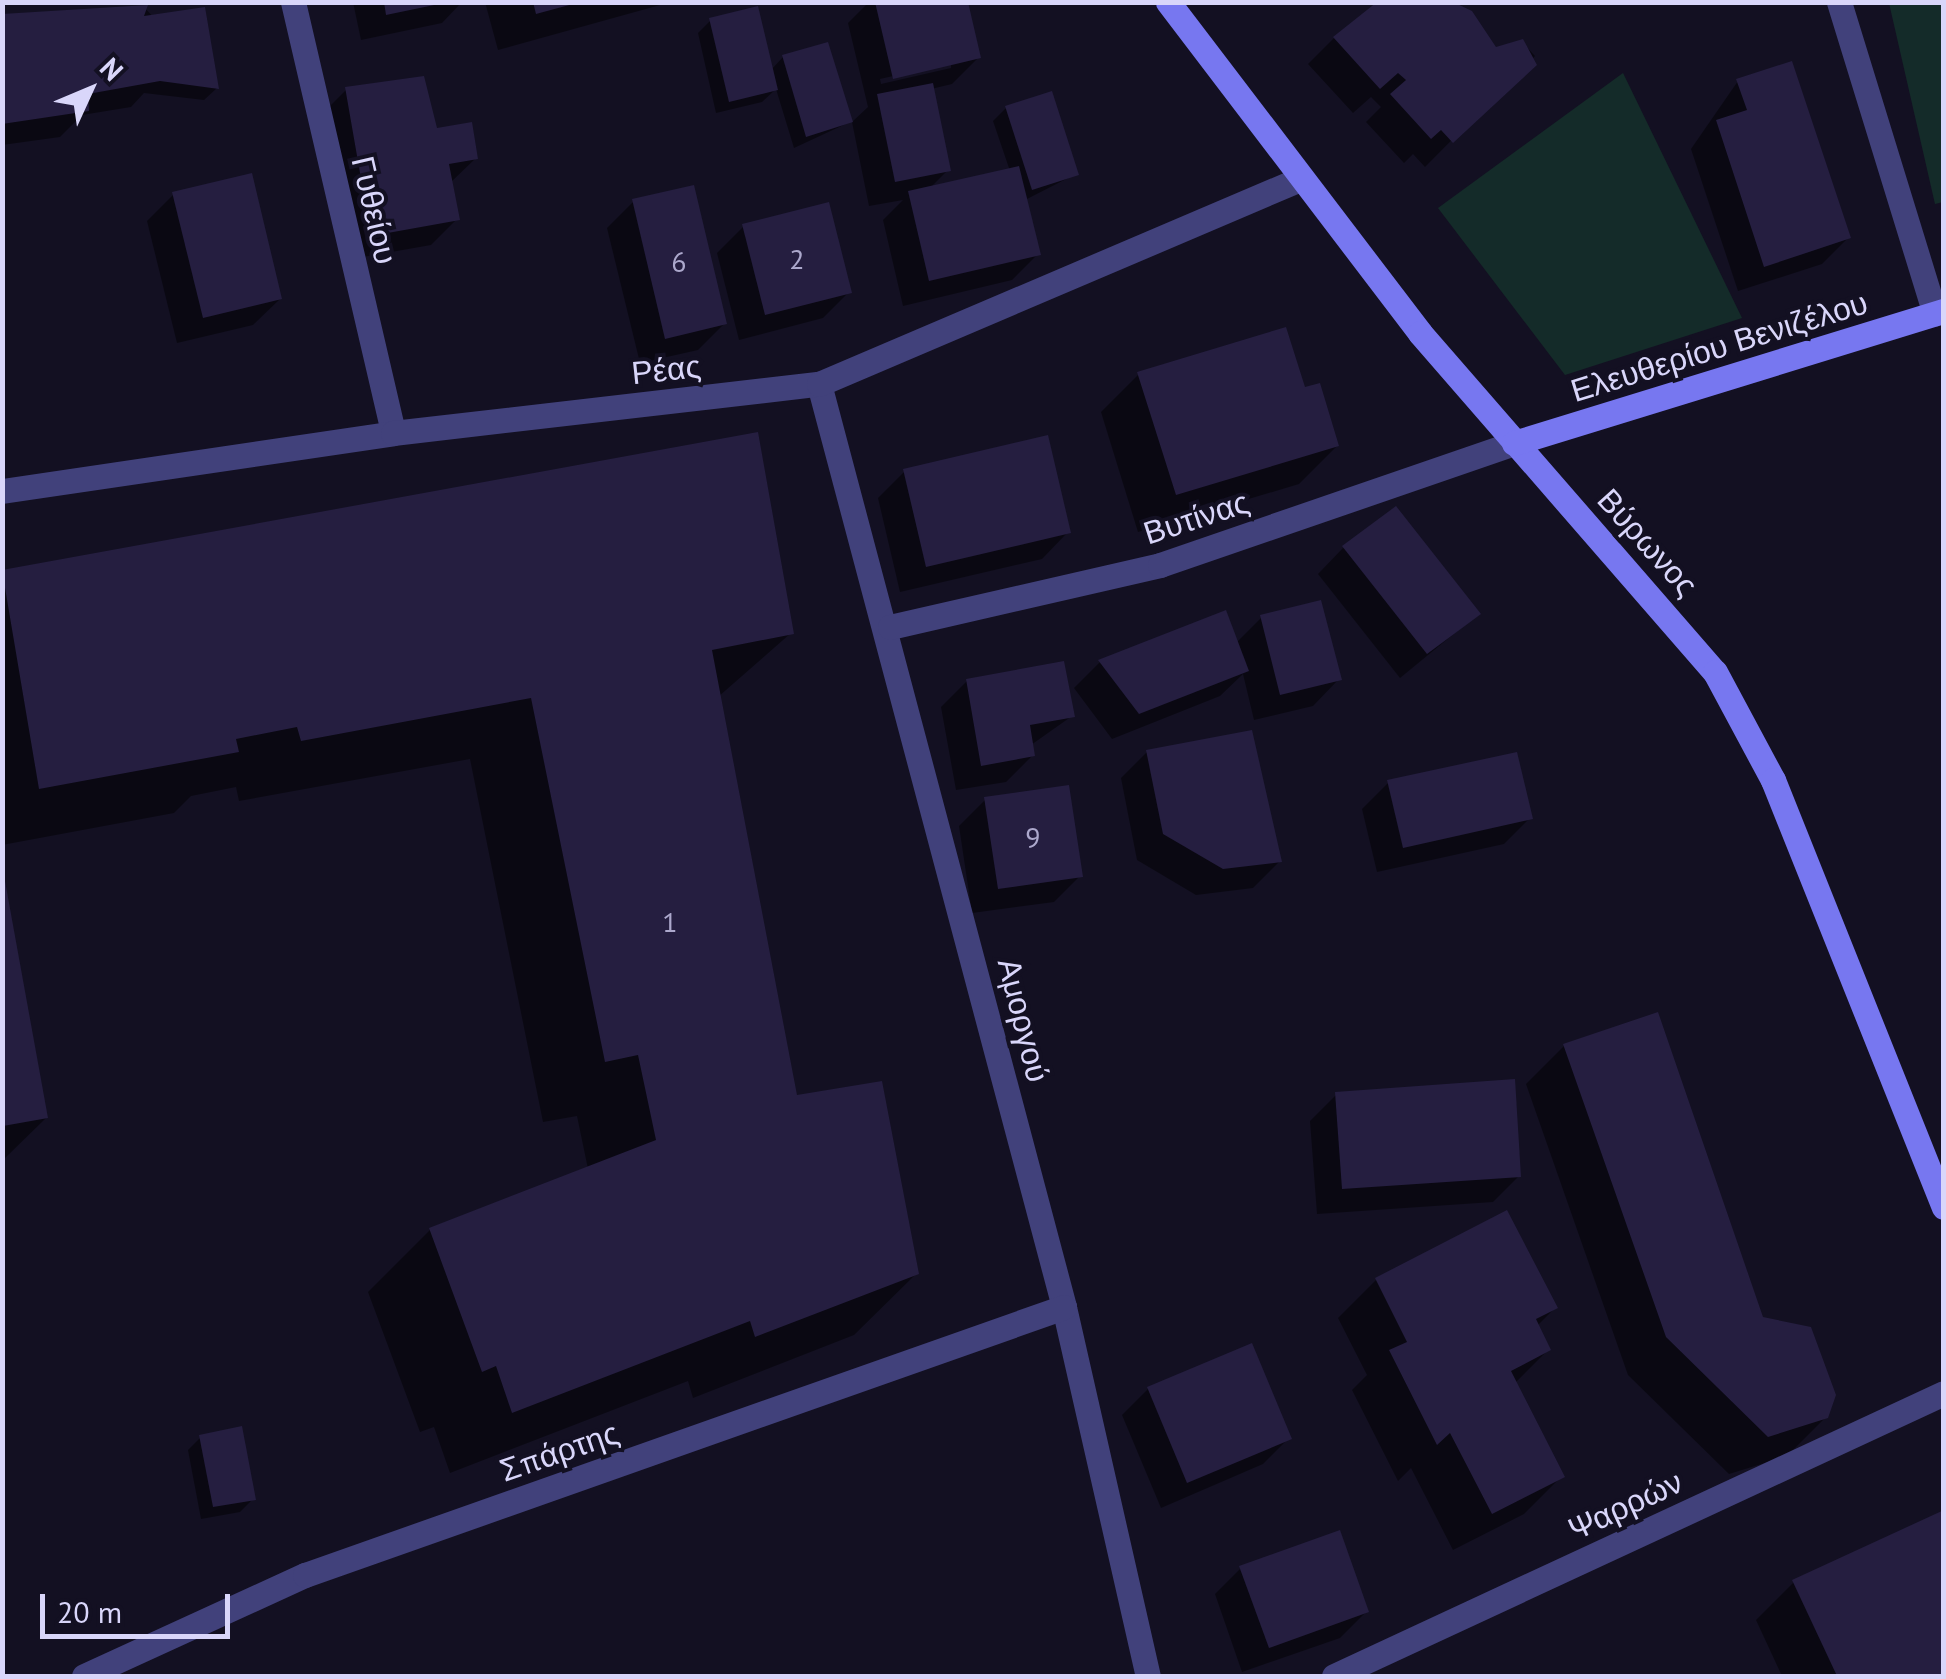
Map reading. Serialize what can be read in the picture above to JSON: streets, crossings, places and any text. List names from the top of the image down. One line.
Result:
{"streets":{"street":["Γυθείου","Ελευθερίου Βενιζέλου","Ρέας","Βυτίνας","Βύρωνος","Αμοργού","Σπάρτης","Ψαρρών"]},"crossings":[["Γυθείου","Ρέας"],["Ελευθερίου Βενιζέλου","Βυτίνας"],["Ελευθερίου Βενιζέλου","Βύρωνος"],["Ρέας","Βύρωνος"],["Ρέας","Αμοργού"],["Βυτίνας","Βύρωνος"],["Βυτίνας","Αμοργού"],["Αμοργού","Σπάρτης"]],"house_numbers":["2","6","9","1"],"scale_bar":"20 m","north":"top right"}
